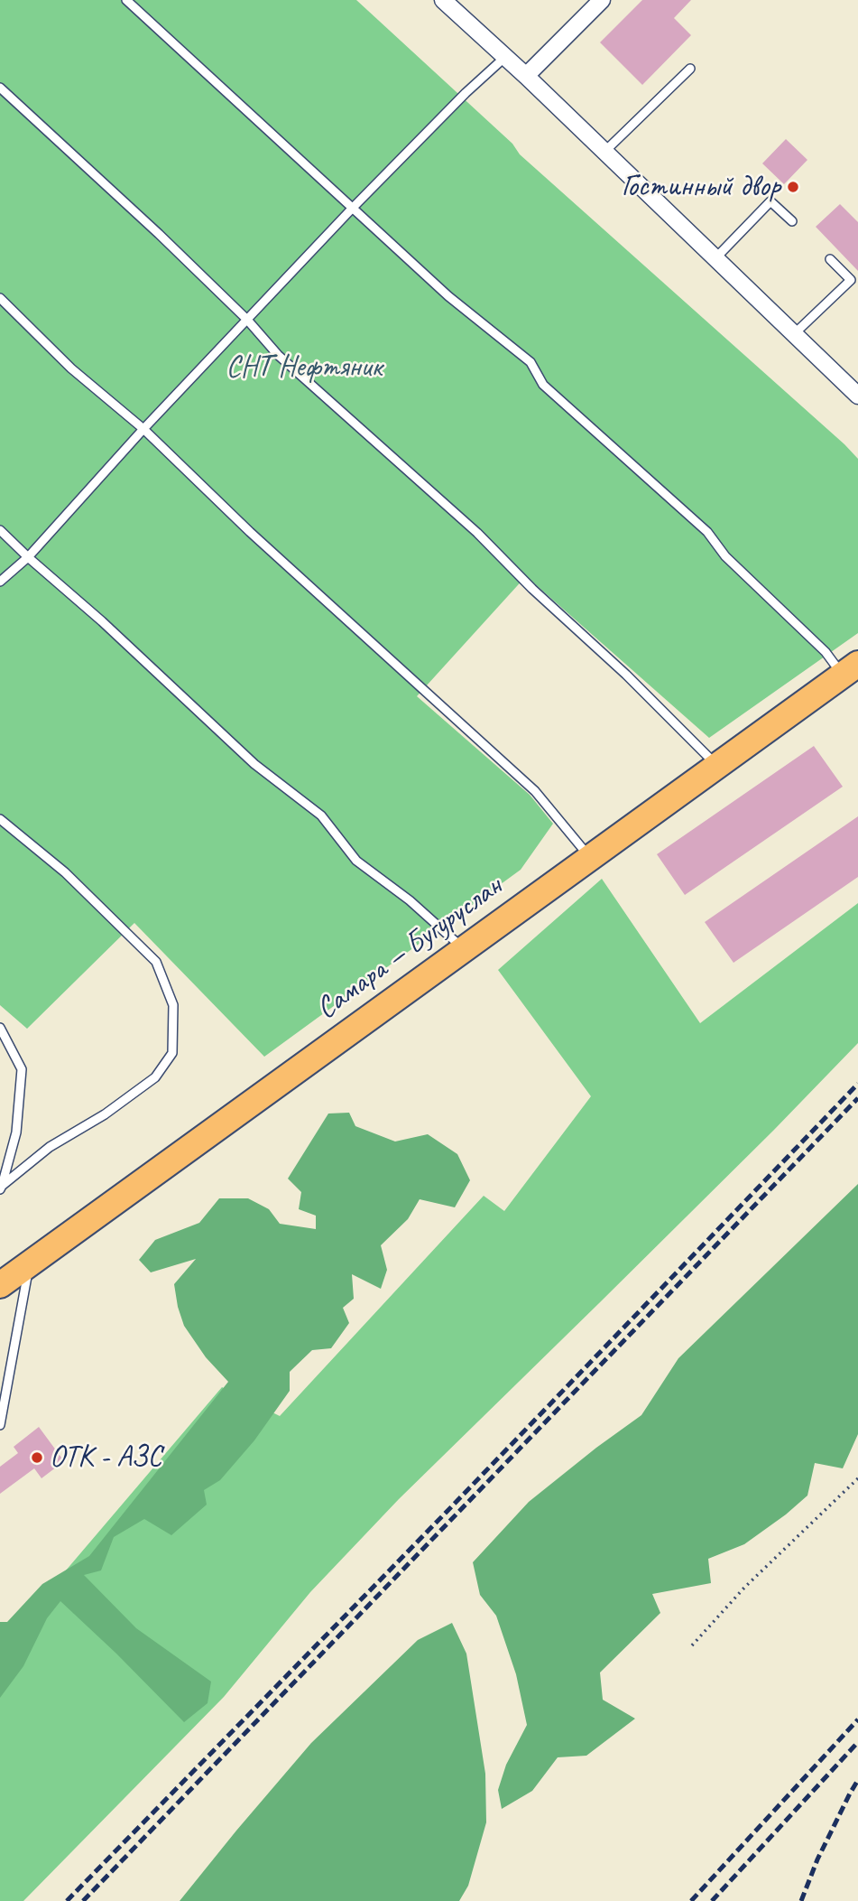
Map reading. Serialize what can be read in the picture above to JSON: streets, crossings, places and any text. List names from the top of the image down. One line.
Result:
{"streets":{"main road":["Самара — Бугуруслан"]},"parks":["СНТ Нефтяник"],"places":["Гостинный двор","ОТК - АЗС"]}
